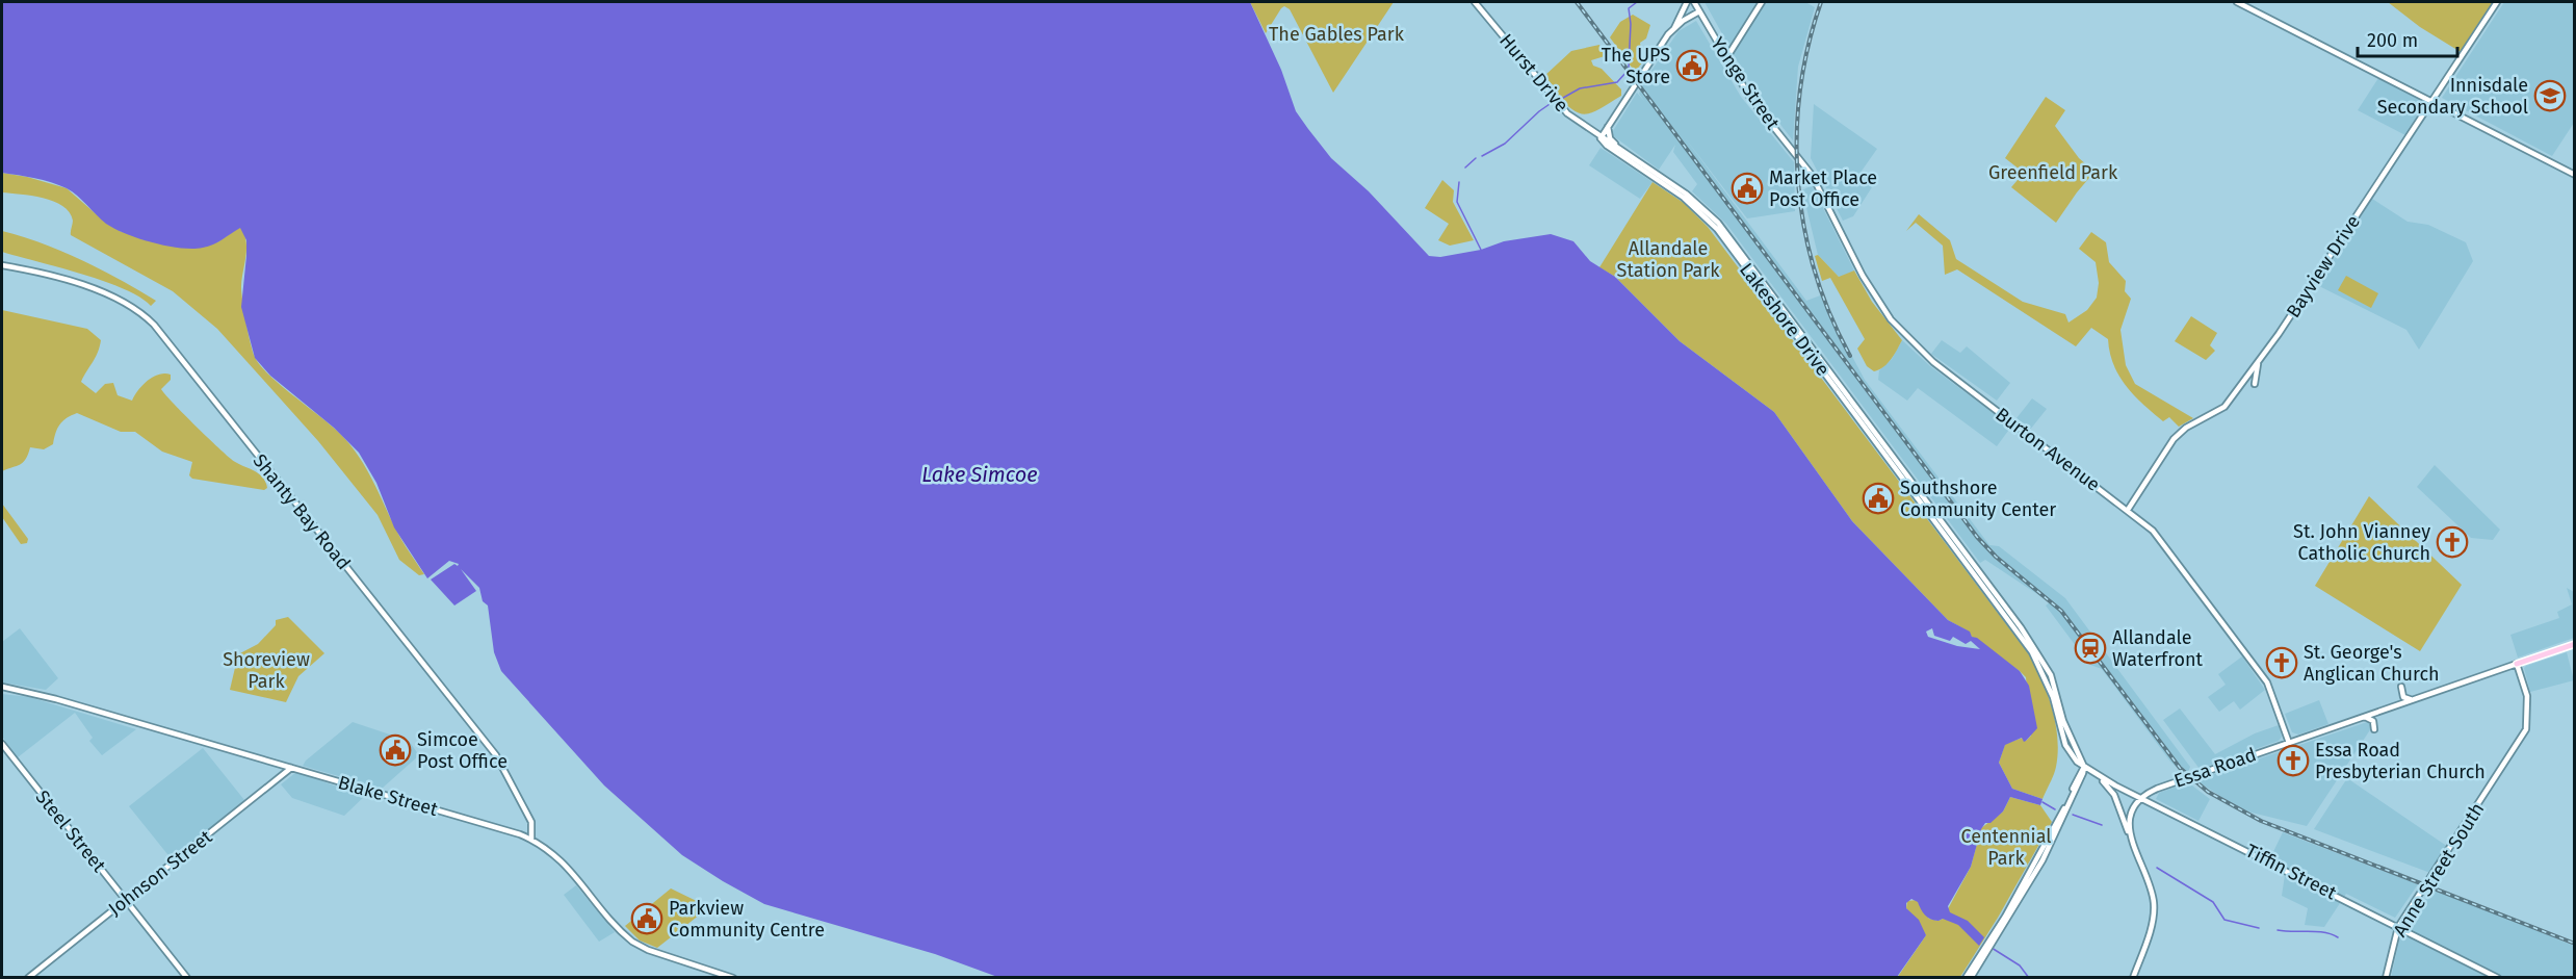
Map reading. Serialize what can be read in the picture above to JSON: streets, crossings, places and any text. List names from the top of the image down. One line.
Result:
{"streets":{"main road":["Hurst Drive","Yonge Street","Bayview Drive","Lakeshore Drive","Burton Avenue","Shanty Bay Road","Essa Road","Blake Street","Steel Street","Anne Street South","Tiffin Street","Johnson Street"]},"crossings":[["Hurst Drive","Lakeshore Drive"],["Yonge Street","Burton Avenue"],["Bayview Drive","Burton Avenue"],["Lakeshore Drive","Tiffin Street"],["Burton Avenue","Essa Road"],["Shanty Bay Road","Blake Street"],["Essa Road","Anne Street South"],["Essa Road","Tiffin Street"],["Blake Street","Johnson Street"],["Steel Street","Johnson Street"],["Anne Street South","Tiffin Street"]],"water":["Lake Simcoe"],"parks":["The Gables Park","Greenfield Park","Allandale Station Park","Shoreview Park","Centennial Park"],"places":{"public building":["The UPS Store","Market Place Post Office","Southshore Community Center","Simcoe Post Office","Parkview Community Centre"],"school or university":["Innisdale Secondary School"],"church":["St. John Vianney Catholic Church","St. George's Anglican Church","Essa Road Presbyterian Church"],"station":["Allandale Waterfront"]},"scale_bar":"200 m"}
